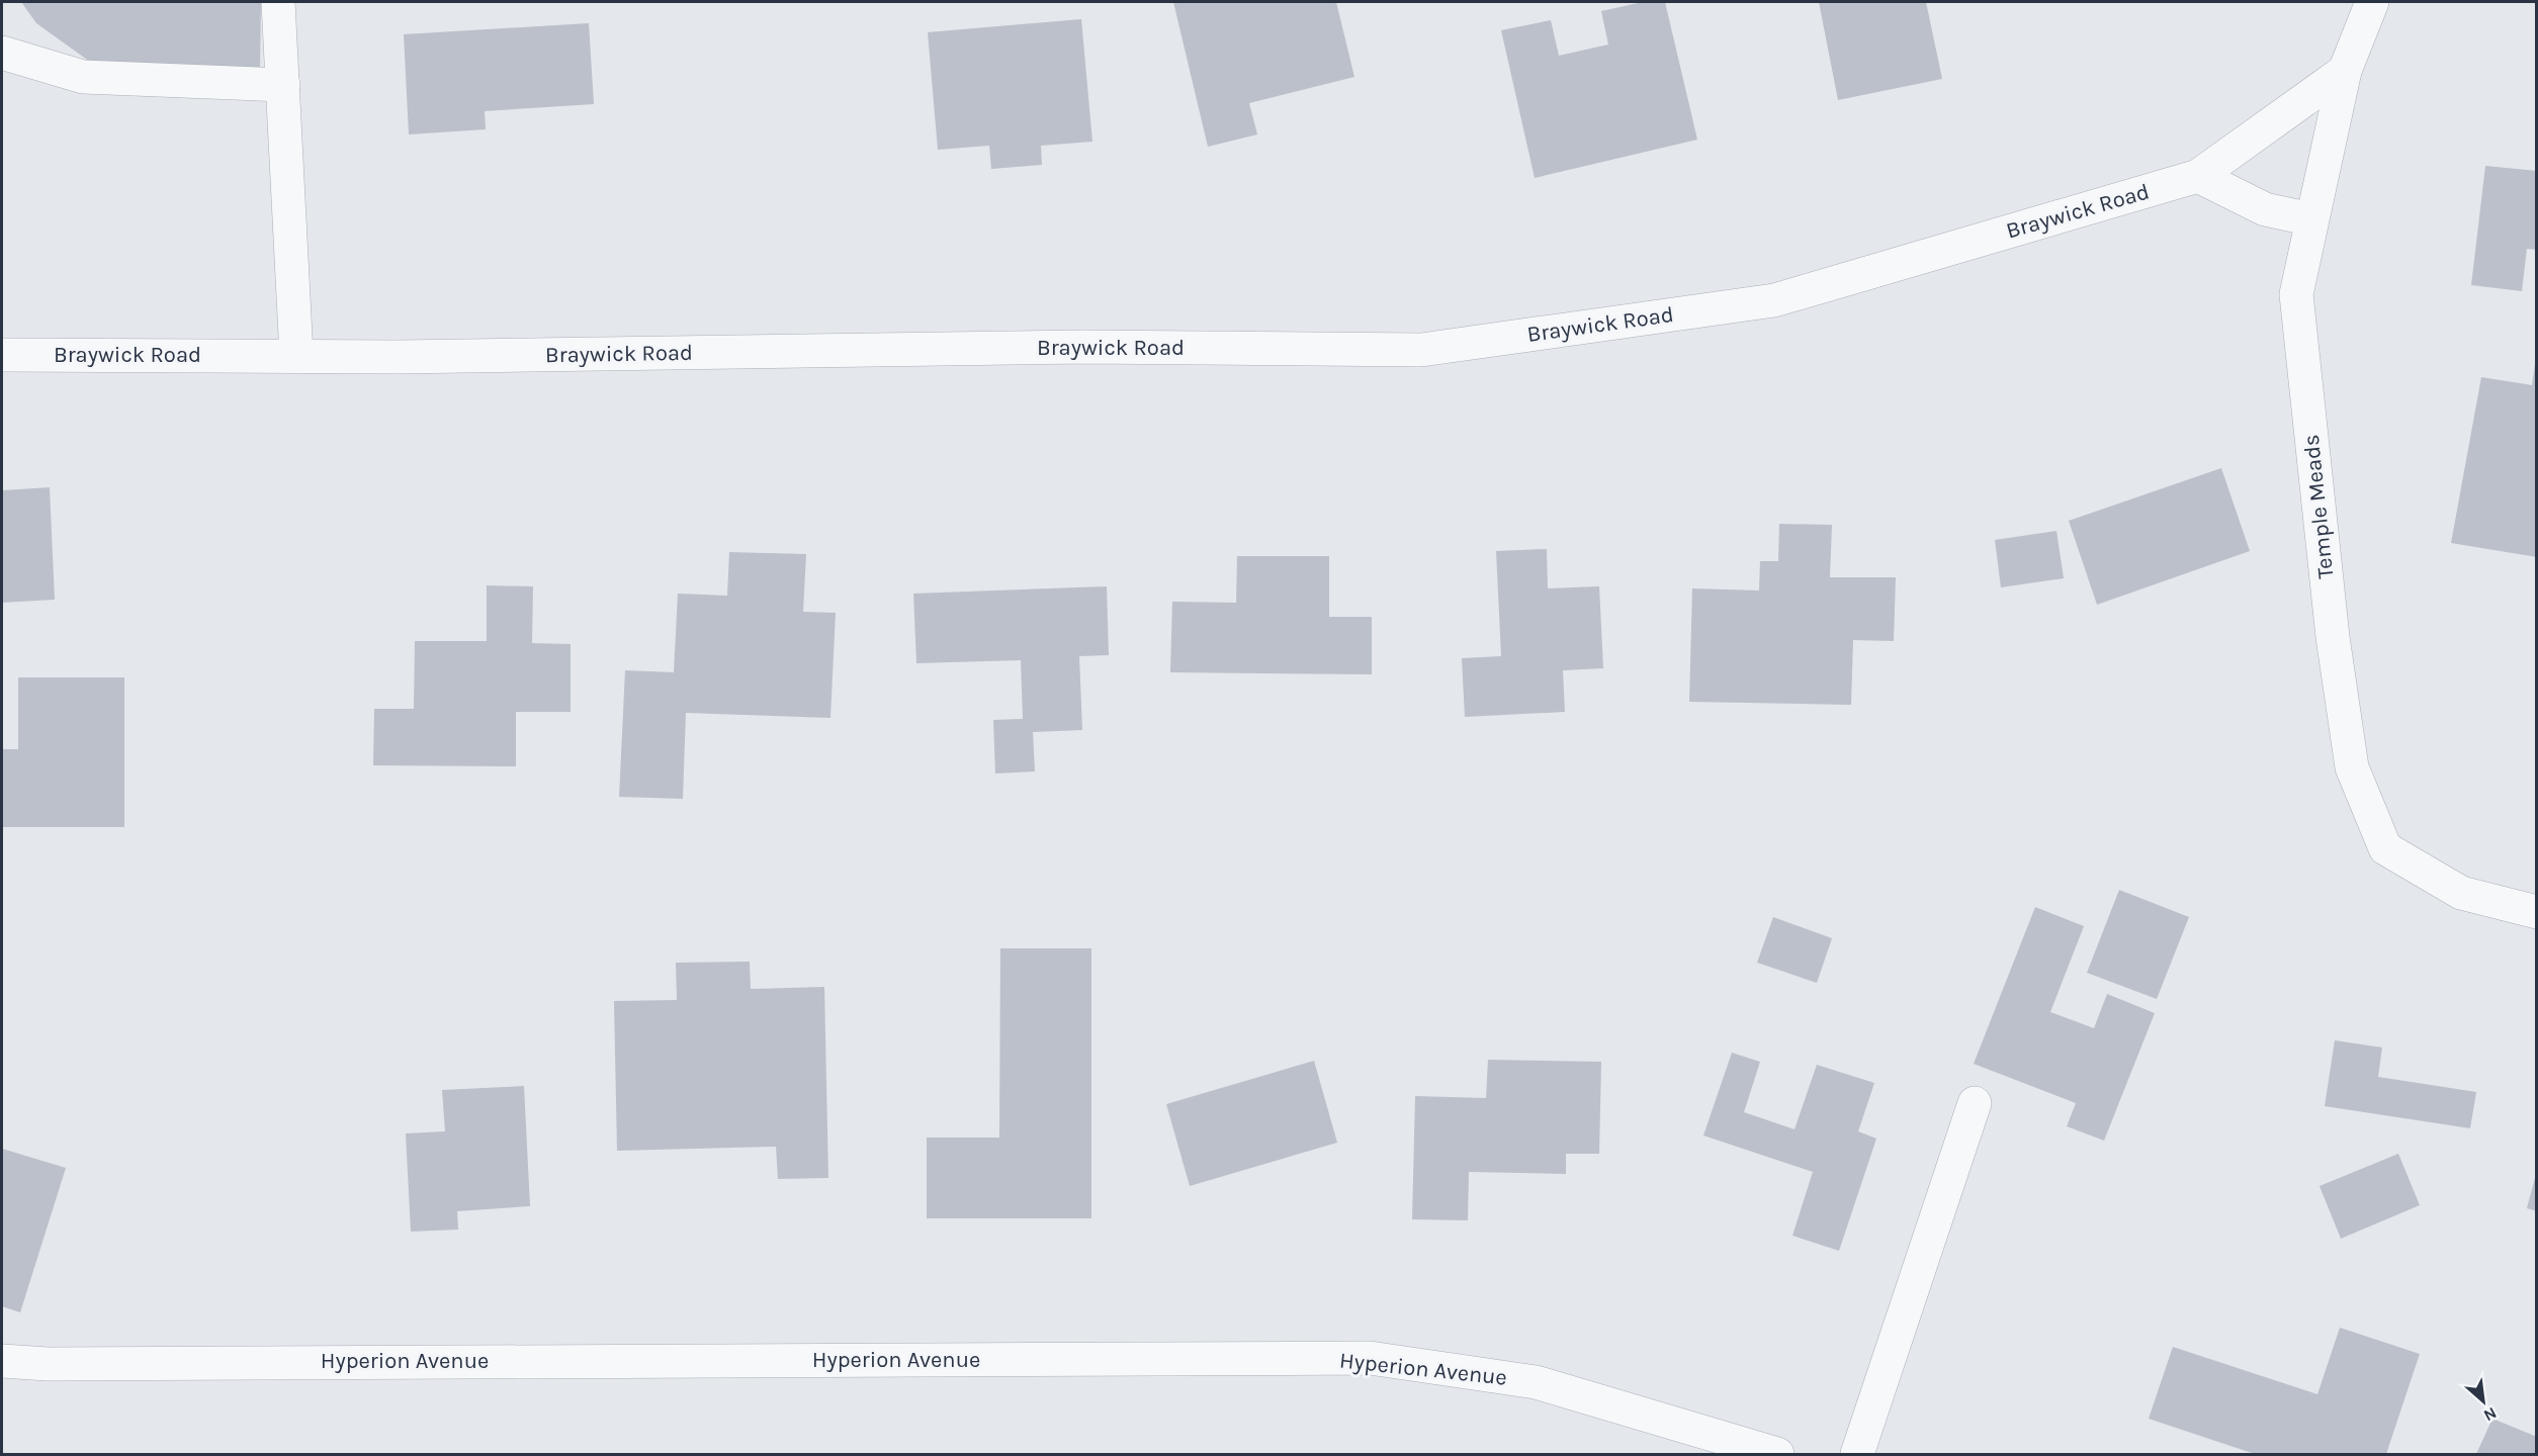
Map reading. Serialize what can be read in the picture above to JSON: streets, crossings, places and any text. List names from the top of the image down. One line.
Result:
{"streets":{"street":["Braywick Road","Temple Meads","Hyperion Avenue"]},"crossings":[["Braywick Road","Temple Meads"]],"north":"bottom right"}
